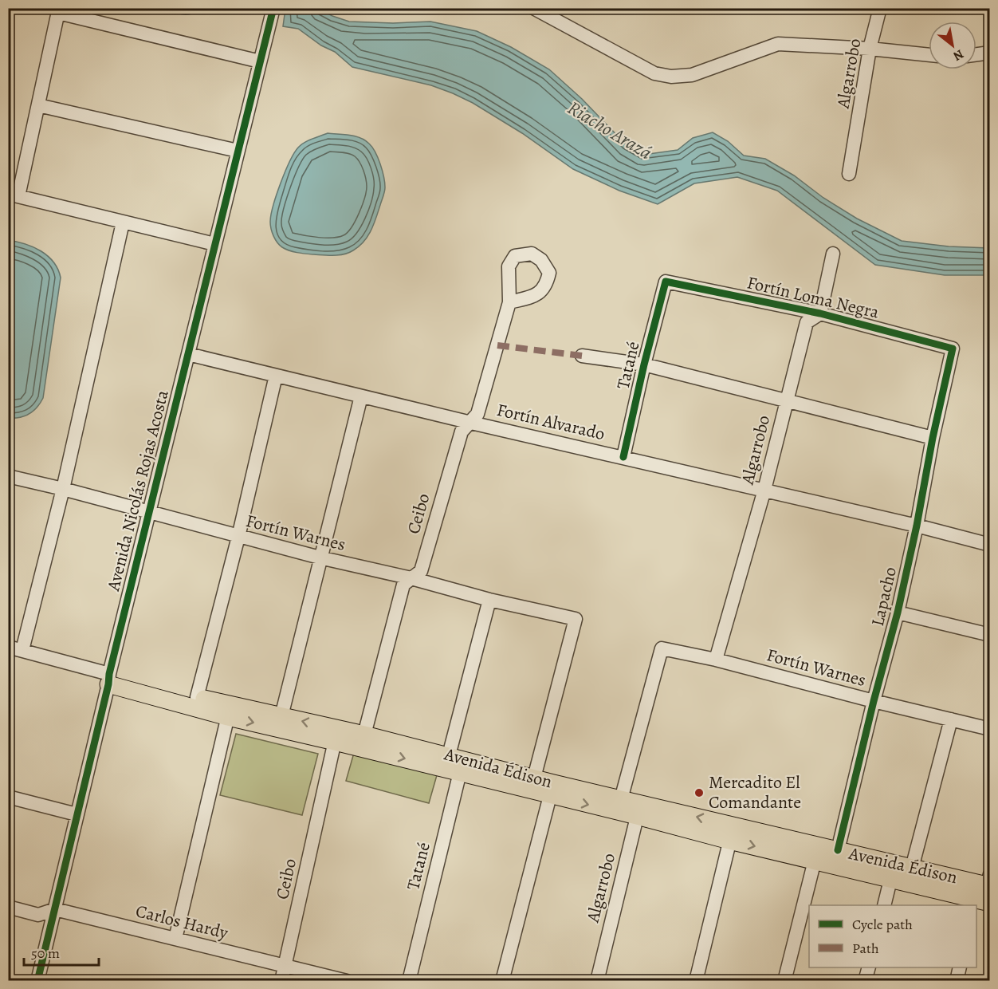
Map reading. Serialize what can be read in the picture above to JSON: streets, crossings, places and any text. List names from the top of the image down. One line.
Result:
{"streets":{"main road":["Avenida Édison"],"street":["Algarrobo","Fortín Loma Negra","Tatané","Fortín Alvarado","Avenida Nicolás Rojas Acosta","Ceibo","Fortín Warnes","Lapacho","Carlos Hardy"]},"crossings":[["Algarrobo","Fortín Loma Negra"],["Algarrobo","Fortín Alvarado"],["Algarrobo","Fortín Warnes"],["Algarrobo","Avenida Édison"],["Fortín Loma Negra","Tatané"],["Fortín Loma Negra","Lapacho"],["Tatané","Fortín Alvarado"],["Tatané","Fortín Warnes"],["Tatané","Avenida Édison"],["Fortín Alvarado","Avenida Nicolás Rojas Acosta"],["Fortín Alvarado","Ceibo"],["Fortín Alvarado","Lapacho"],["Avenida Nicolás Rojas Acosta","Fortín Warnes"],["Avenida Nicolás Rojas Acosta","Avenida Édison"],["Avenida Nicolás Rojas Acosta","Carlos Hardy"],["Ceibo","Fortín Warnes"],["Ceibo","Avenida Édison"],["Ceibo","Carlos Hardy"],["Fortín Warnes","Lapacho"],["Fortín Warnes","Avenida Édison"],["Lapacho","Avenida Édison"]],"water":["Riacho Arazá"],"places":["Mercadito El Comandante"],"legend":["Cycle path","Path"],"scale_bar":"50 m","north":"bottom right"}
